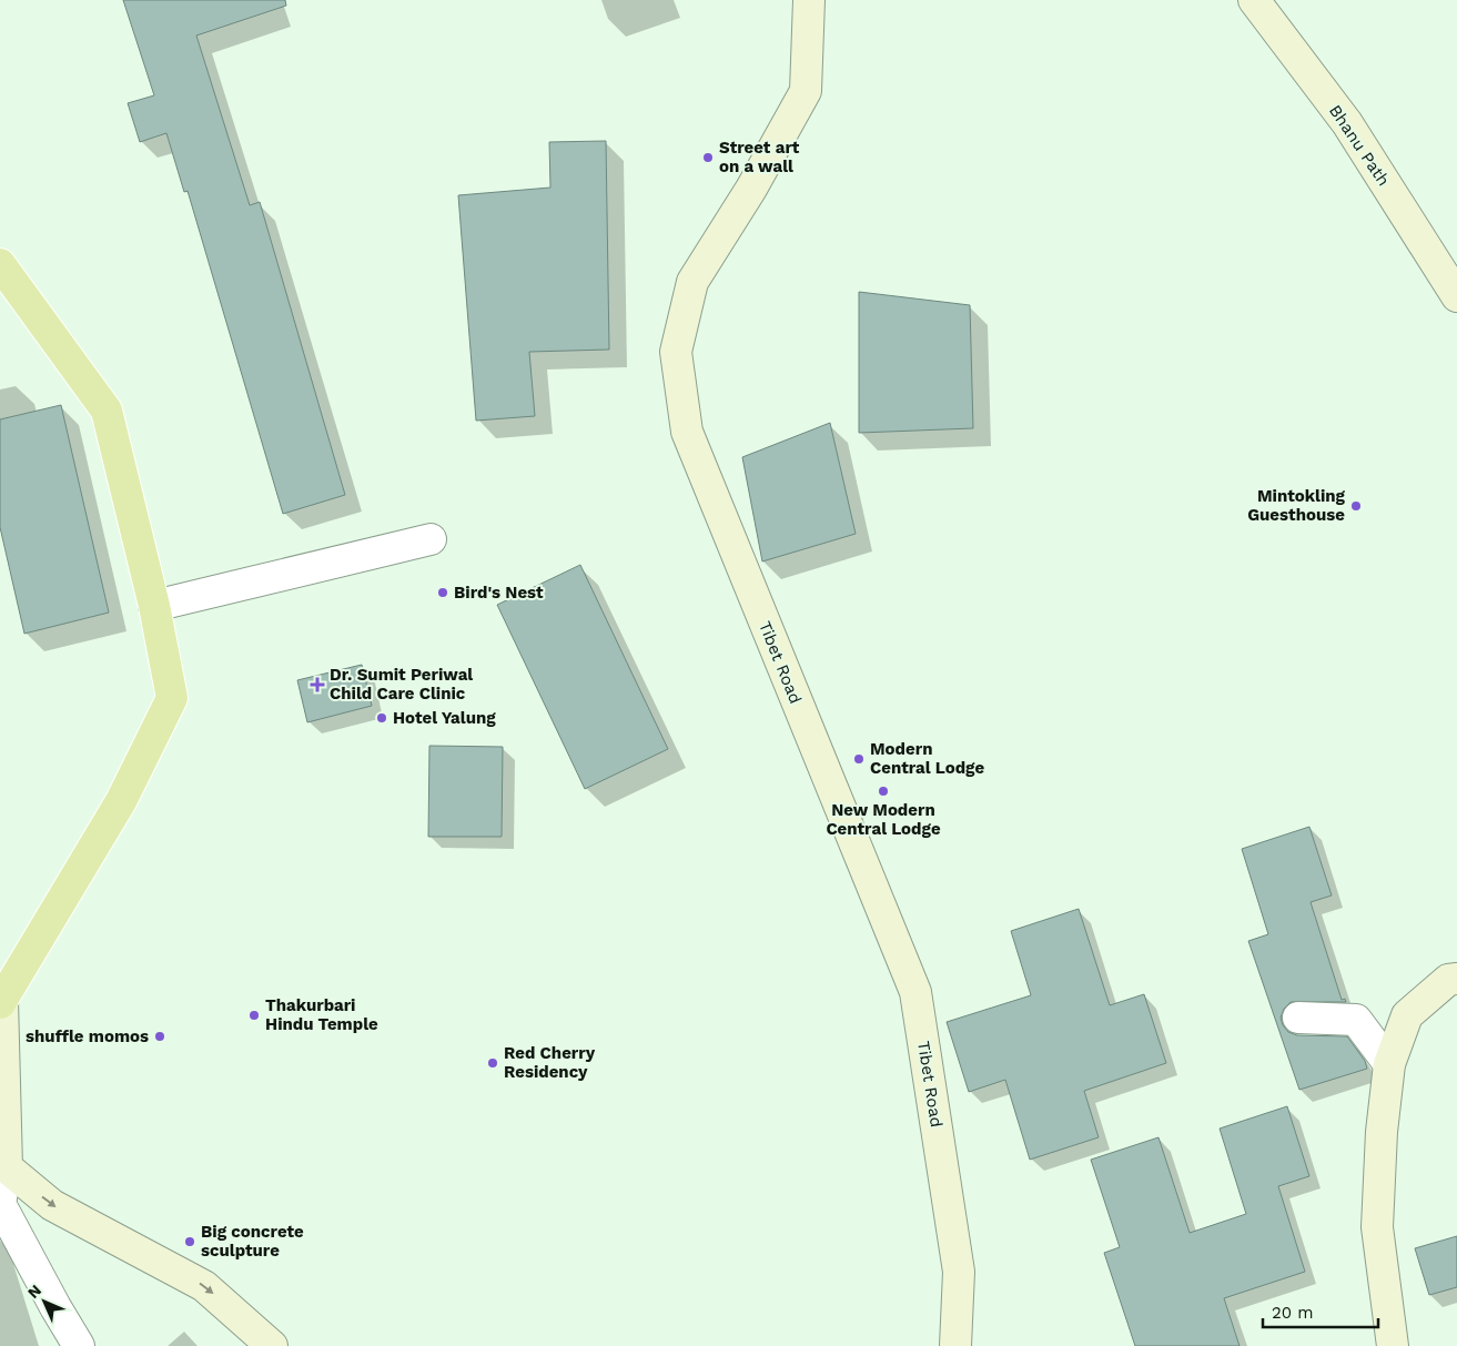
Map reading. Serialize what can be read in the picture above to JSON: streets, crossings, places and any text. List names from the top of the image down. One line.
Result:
{"streets":{"street":["Bhanu Path","Tibet Road"]},"places":{"other":["Street art on a wall","Mintokling Guesthouse","Bird's Nest","Hotel Yalung","Modern Central Lodge","New Modern Central Lodge","Thakurbari Hindu Temple","shuffle momos","Red Cherry Residency","Big concrete sculpture"],"health":["Dr. Sumit Periwal Child Care Clinic"]},"scale_bar":"20 m","north":"top left"}
